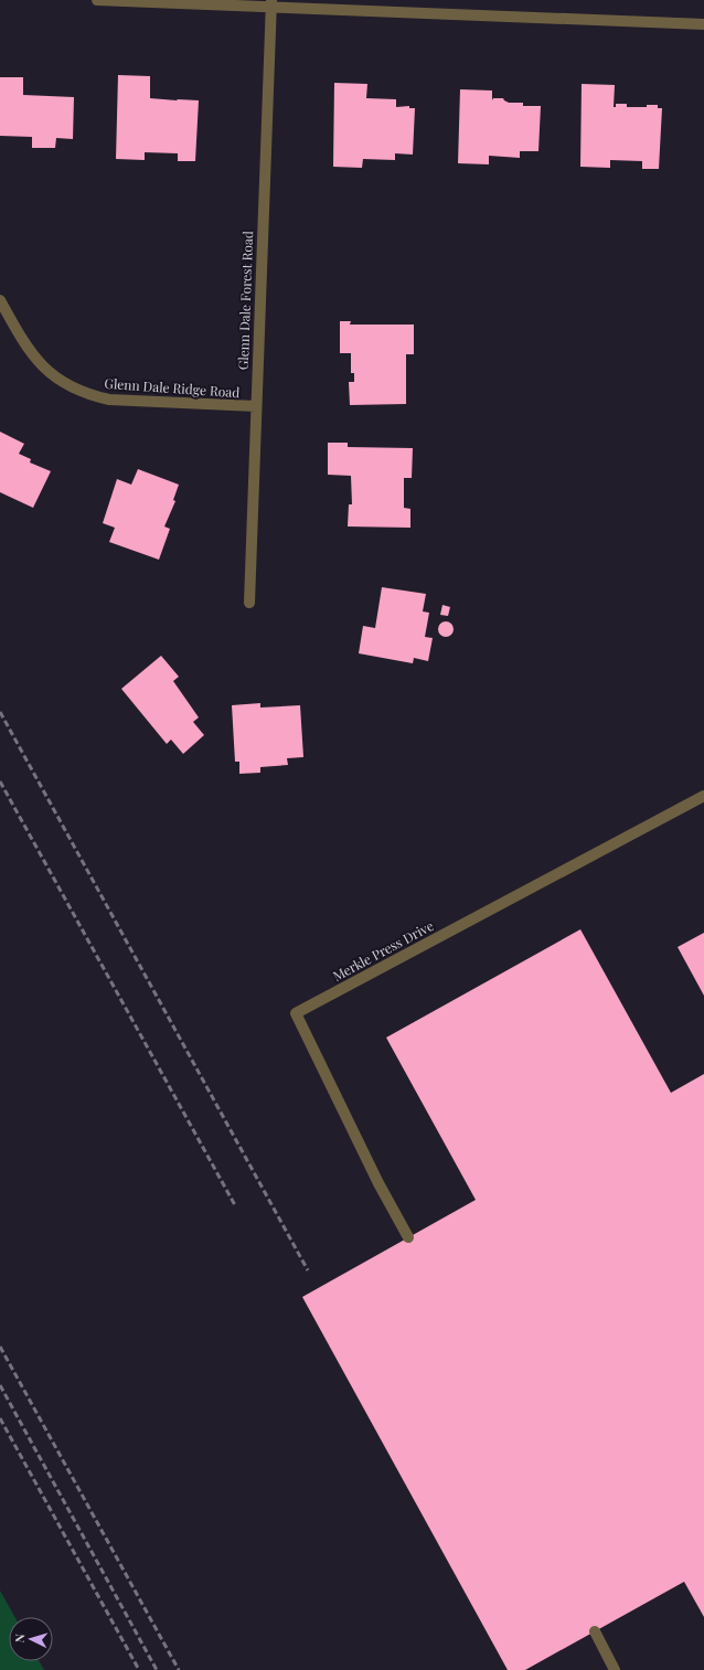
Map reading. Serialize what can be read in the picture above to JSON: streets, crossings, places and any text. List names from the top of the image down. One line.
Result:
{"streets":{"street":["Glenn Dale Forest Road","Glenn Dale Ridge Road","Merkle Press Drive"]},"crossings":[["Glenn Dale Forest Road","Glenn Dale Ridge Road"]],"north":"left"}
